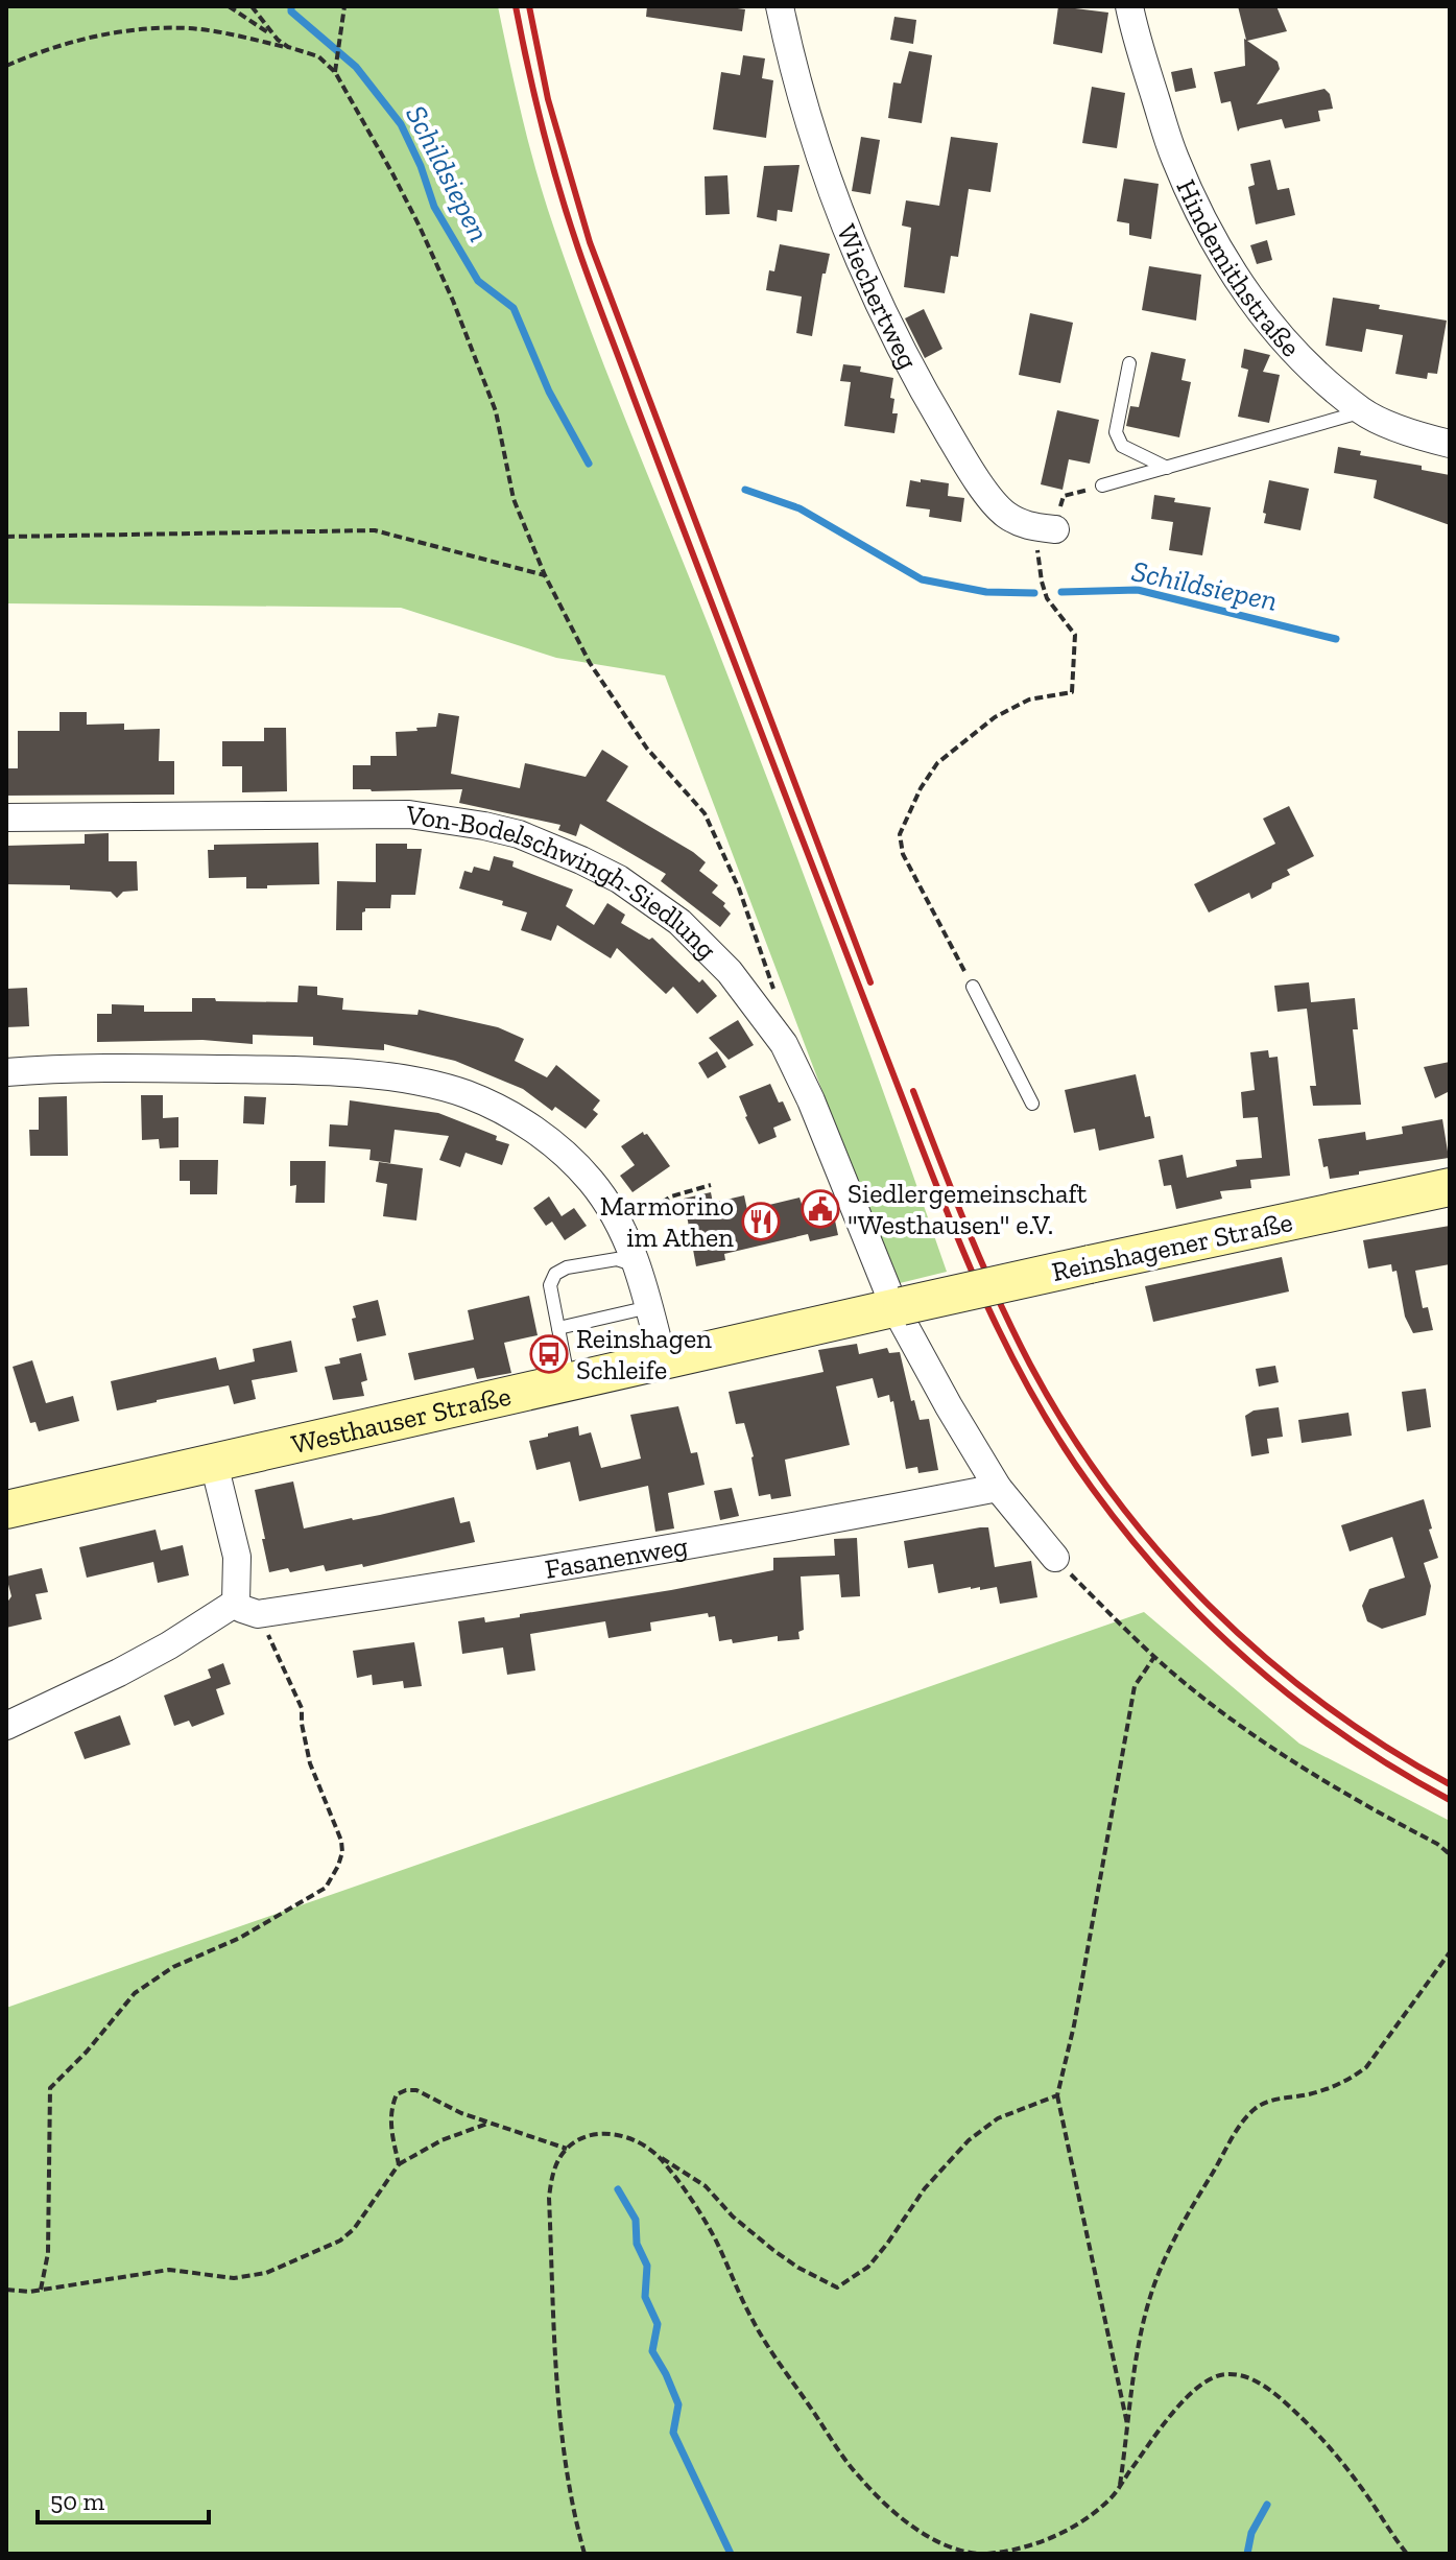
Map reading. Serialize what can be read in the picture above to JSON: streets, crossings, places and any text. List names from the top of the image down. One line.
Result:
{"streets":{"main road":["Reinshagener Straße","Westhauser Straße"],"street":["Hindemithstraße","Wiechertweg","Von-Bodelschwingh-Siedlung","Fasanenweg"]},"crossings":[["Von-Bodelschwingh-Siedlung","Reinshagener Straße"],["Von-Bodelschwingh-Siedlung","Westhauser Straße"],["Reinshagener Straße","Westhauser Straße"]],"water":["Schildsiepen"],"places":{"public building":["Siedlergemeinschaft \"Westhausen\" e.V."],"restaurant":["Marmorino im Athen"],"bus stop":["Reinshagen Schleife"]},"scale_bar":"50 m"}
